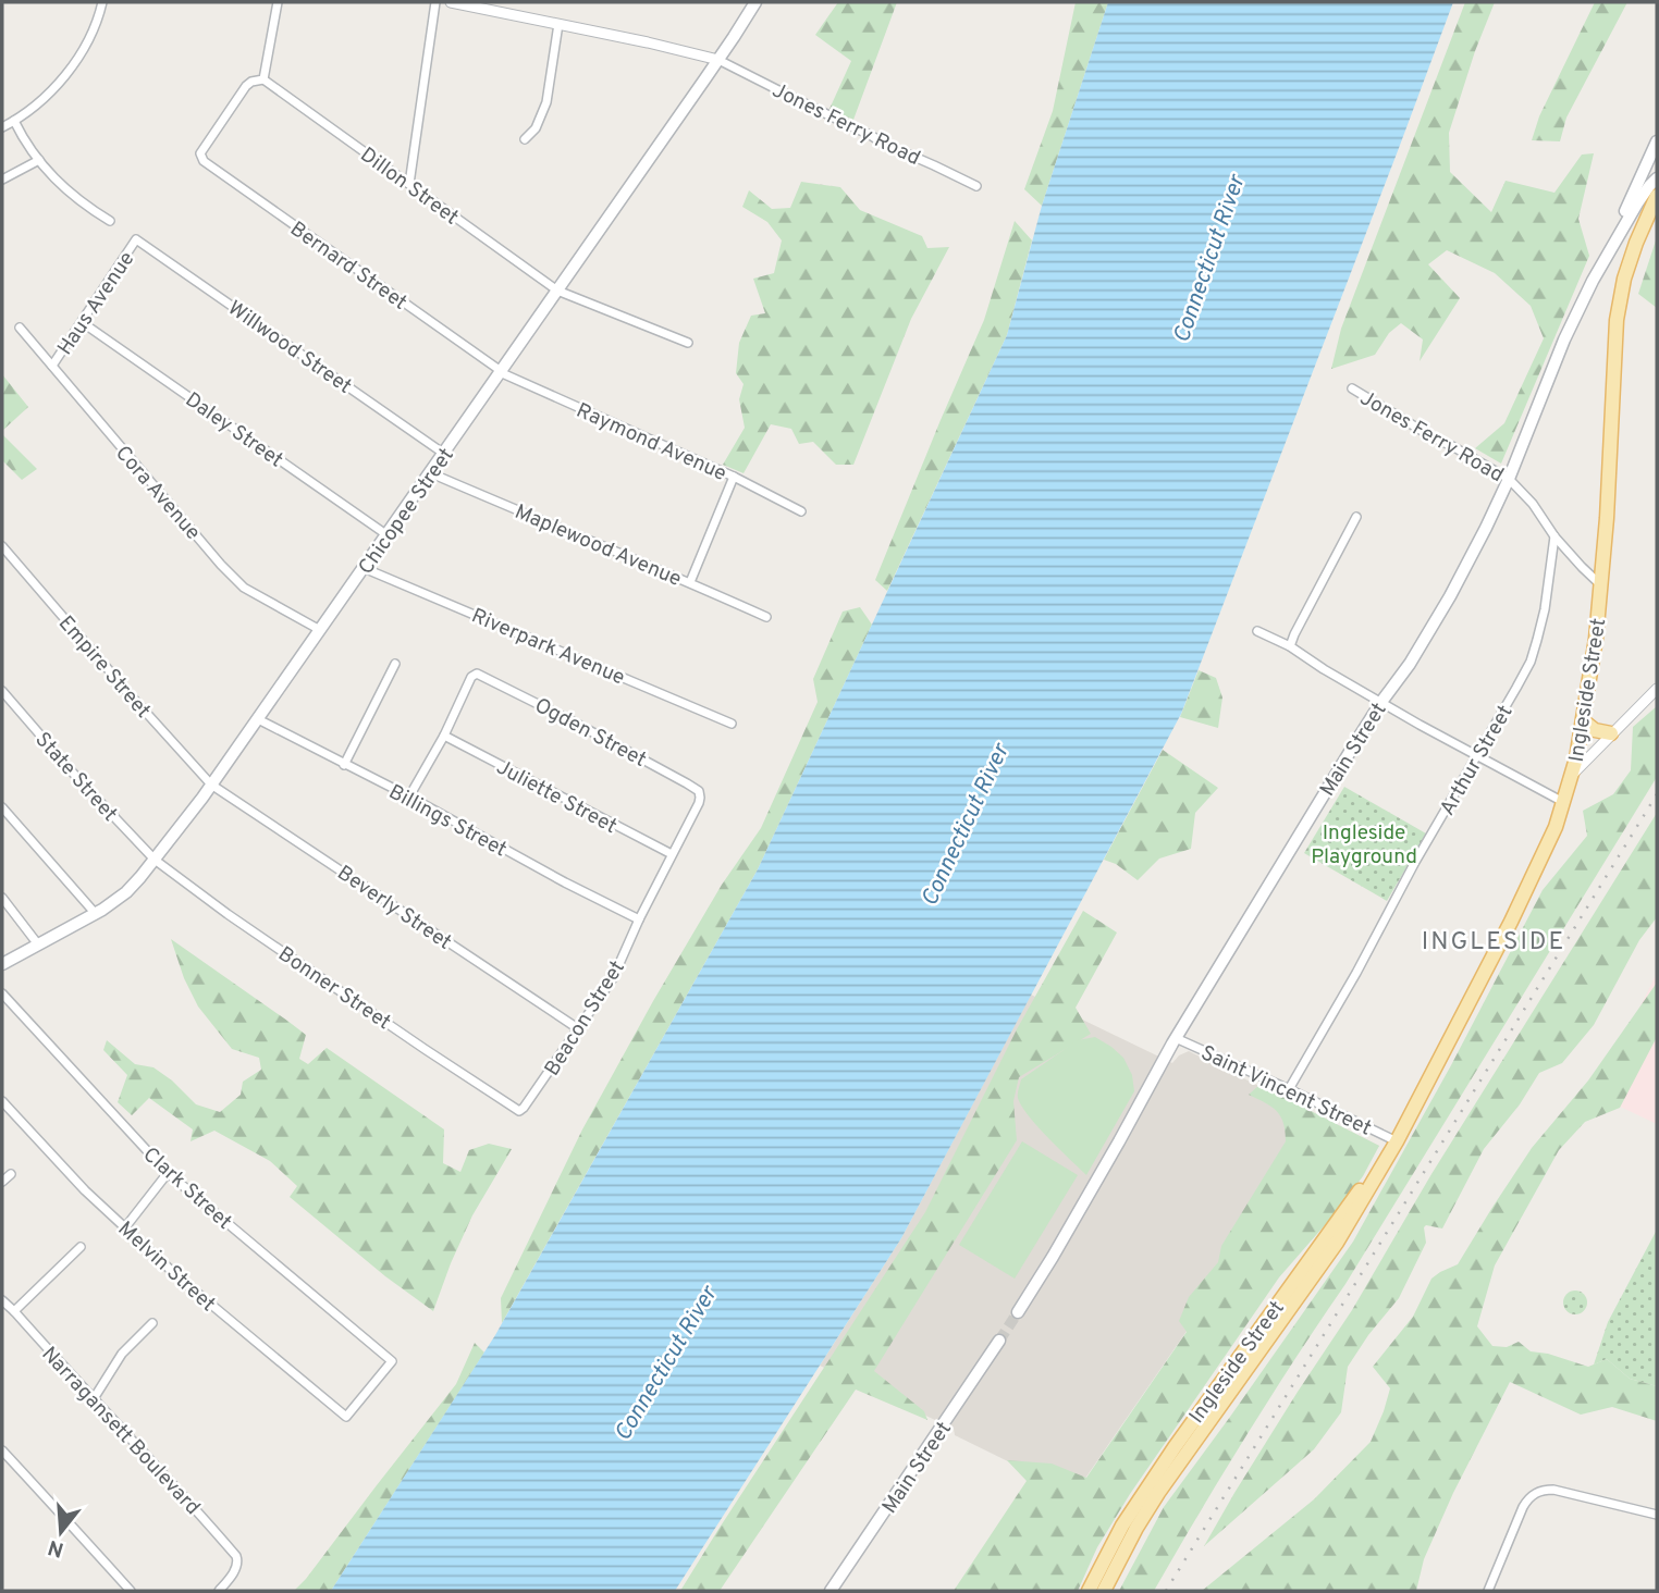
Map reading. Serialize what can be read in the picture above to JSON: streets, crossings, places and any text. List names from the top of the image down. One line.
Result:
{"streets":{"main road":["Chicopee Street","Ingleside Street","Main Street"],"street":["Jones Ferry Road","Dillon Street","Bernard Street","Haus Avenue","Willwood Street","Daley Street","Raymond Avenue","Cora Avenue","Maplewood Avenue","Riverpark Avenue","Empire Street","Ogden Street","Arthur Street","State Street","Juliette Street","Billings Street","Beverly Street","Bonner Street","Beacon Street","Saint Vincent Street","Clark Street","Melvin Street","Narragansett Boulevard"]},"crossings":[["Jones Ferry Road","Chicopee Street"],["Jones Ferry Road","Ingleside Street"],["Jones Ferry Road","Main Street"],["Jones Ferry Road","Arthur Street"],["Dillon Street","Bernard Street"],["Dillon Street","Chicopee Street"],["Bernard Street","Raymond Avenue"],["Bernard Street","Chicopee Street"],["Haus Avenue","Willwood Street"],["Haus Avenue","Daley Street"],["Haus Avenue","Cora Avenue"],["Willwood Street","Chicopee Street"],["Daley Street","Chicopee Street"],["Raymond Avenue","Chicopee Street"],["Cora Avenue","Chicopee Street"],["Chicopee Street","Maplewood Avenue"],["Chicopee Street","Riverpark Avenue"],["Chicopee Street","Empire Street"],["Chicopee Street","State Street"],["Chicopee Street","Billings Street"],["Chicopee Street","Beverly Street"],["Chicopee Street","Bonner Street"],["Empire Street","Beverly Street"],["Ingleside Street","Saint Vincent Street"],["Ogden Street","Juliette Street"],["Ogden Street","Beacon Street"],["Main Street","Saint Vincent Street"],["Arthur Street","Saint Vincent Street"],["State Street","Bonner Street"],["Juliette Street","Beacon Street"],["Billings Street","Beacon Street"],["Beverly Street","Beacon Street"],["Bonner Street","Beacon Street"],["Clark Street","Melvin Street"]],"districts":["INGLESIDE"],"water":["Connecticut River"],"parks":["Ingleside Playground"],"north":"bottom"}
